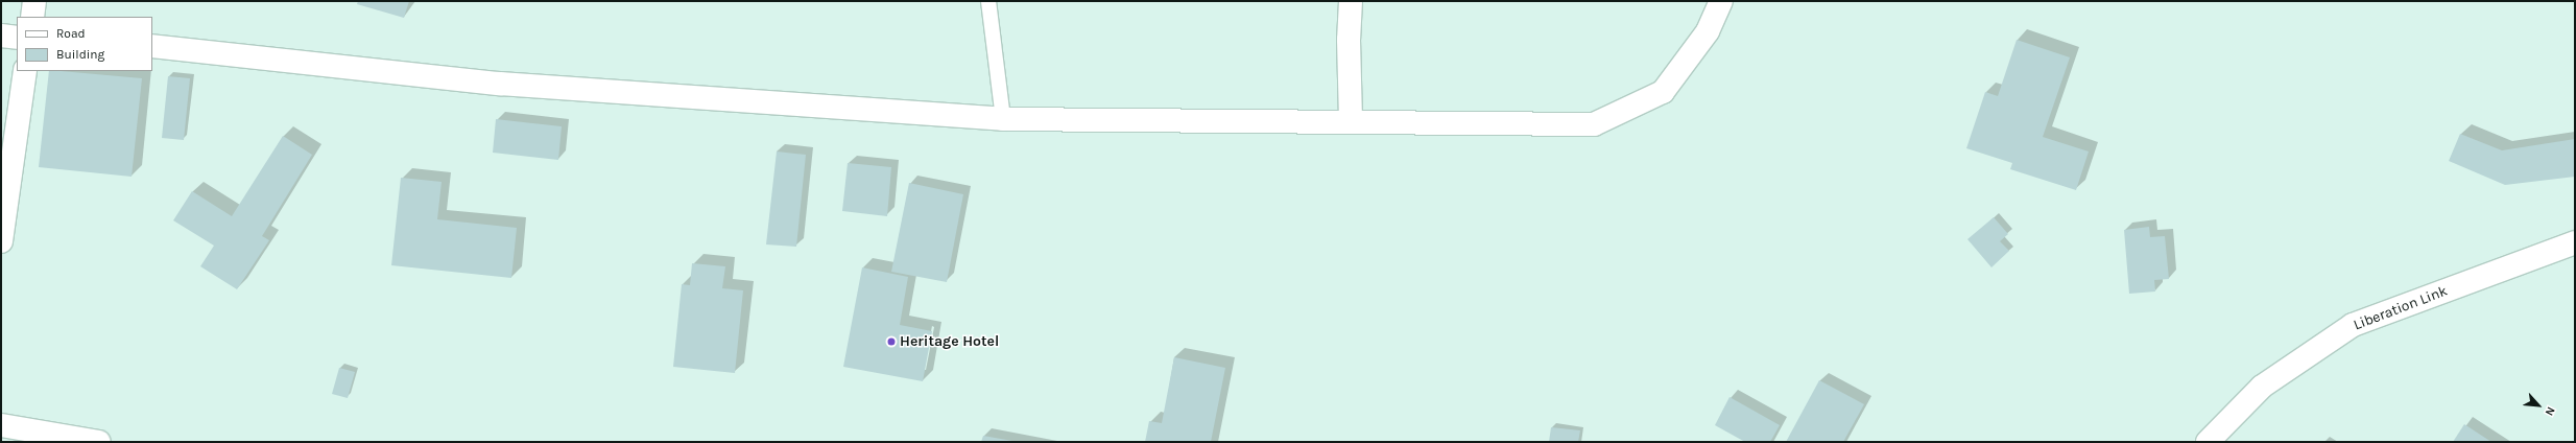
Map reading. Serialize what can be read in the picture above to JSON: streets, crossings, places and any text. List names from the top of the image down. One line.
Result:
{"streets":{"street":["Liberation Link"]},"places":["Heritage Hotel"],"legend":["Road","Building"],"north":"bottom right"}
